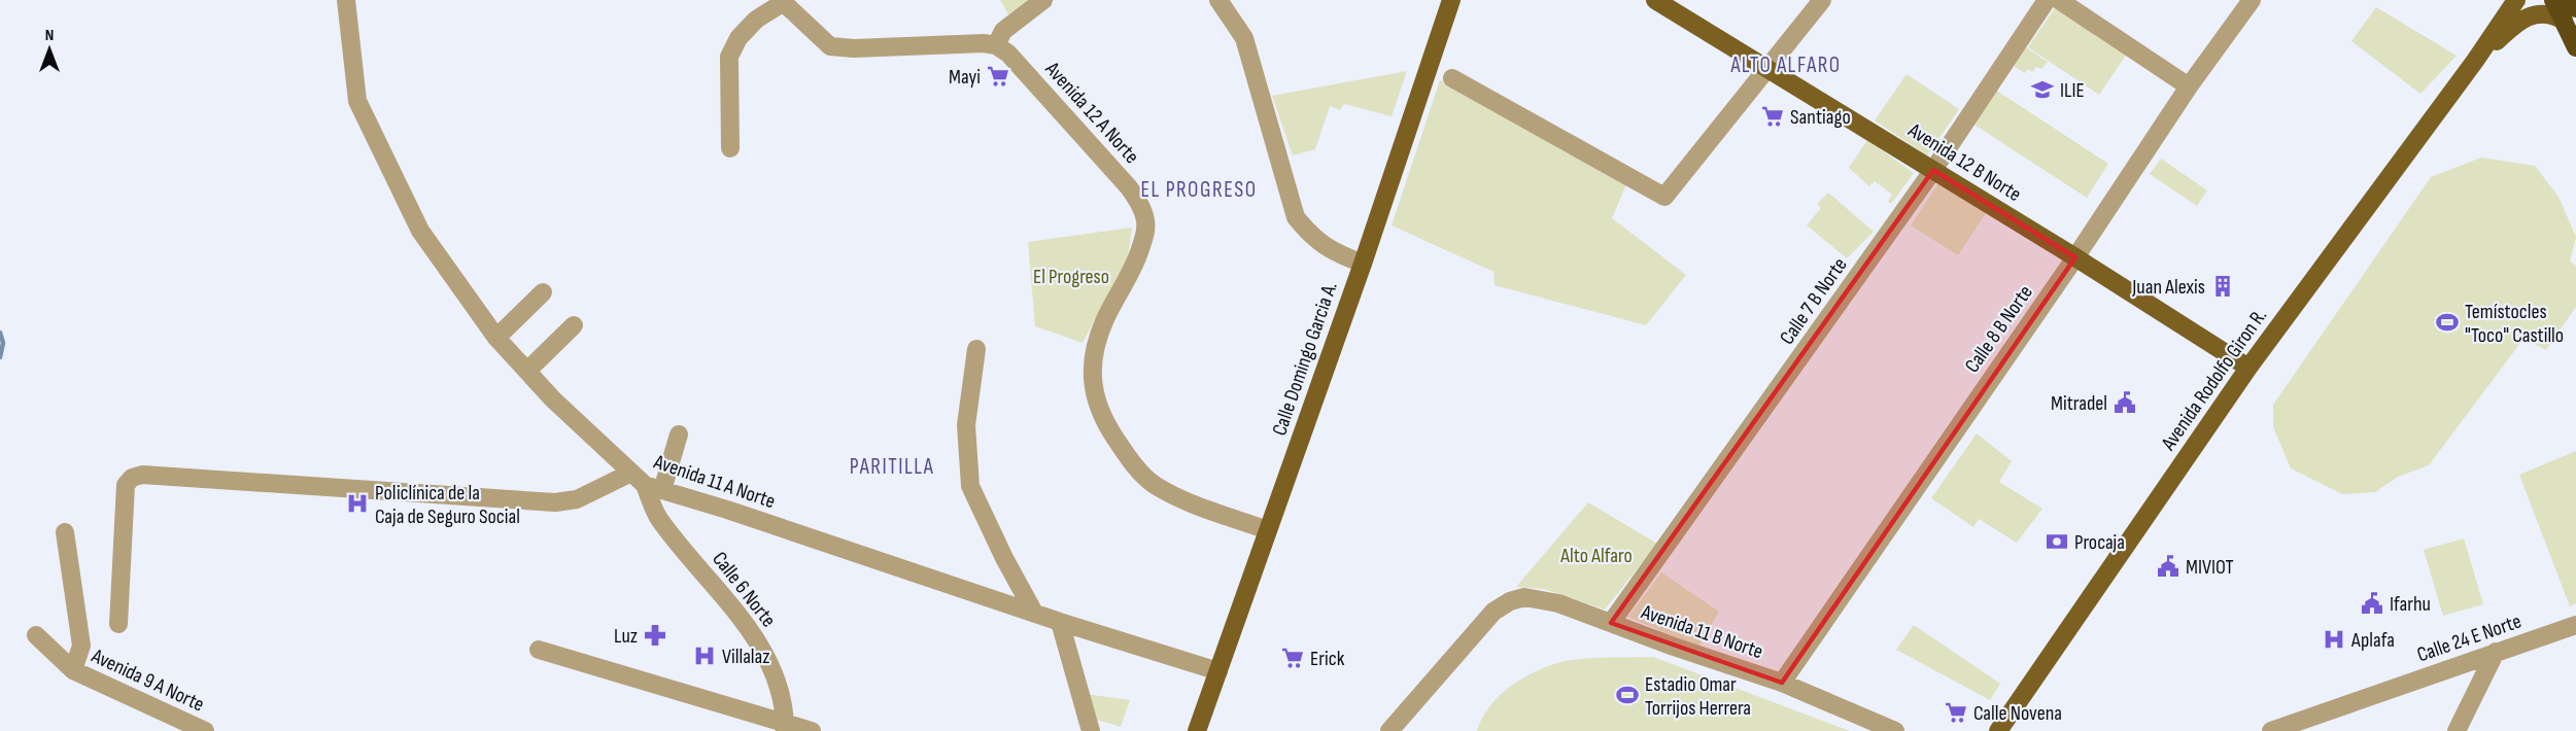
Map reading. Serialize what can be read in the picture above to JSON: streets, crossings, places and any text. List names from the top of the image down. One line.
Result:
{"streets":{"main road":["Avenida 12 B Norte","Calle Domingo Garcia A.","Avenida Rodolfo Giron R."],"street":["Avenida 12 A Norte","Calle 7 B Norte","Calle 8 B Norte","Avenida 11 A Norte","Calle 6 Norte","Avenida 11 B Norte","Calle 24 E Norte","Avenida 9 A Norte"]},"crossings":[["Avenida 12 A Norte","Calle Domingo Garcia A."],["Avenida 12 B Norte","Calle 7 B Norte"],["Avenida 12 B Norte","Calle 8 B Norte"],["Avenida 12 B Norte","Avenida Rodolfo Giron R."],["Calle 7 B Norte","Avenida 11 B Norte"],["Calle 8 B Norte","Avenida 11 B Norte"],["Calle Domingo Garcia A.","Avenida 11 A Norte"],["Avenida 11 A Norte","Calle 6 Norte"]],"districts":["ALTO ALFARO","EL PROGRESO","PARITILLA"],"parks":["El Progreso","Alto Alfaro"],"places":{"supermarket":["Mayi","Santiago","Erick","Calle Novena"],"school or university":["ILIE"],"building":["Juan Alexis"],"sports":["Temístocles \"Toco\" Castillo","Estadio Omar Torrijos Herrera"],"public building":["Mitradel","MIVIOT","Ifarhu"],"hospital":["Policlínica de la Caja de Seguro Social","Aplafa","Villalaz"],"bank":["Procaja"],"pharmacy":["Luz"]},"north":"top"}
